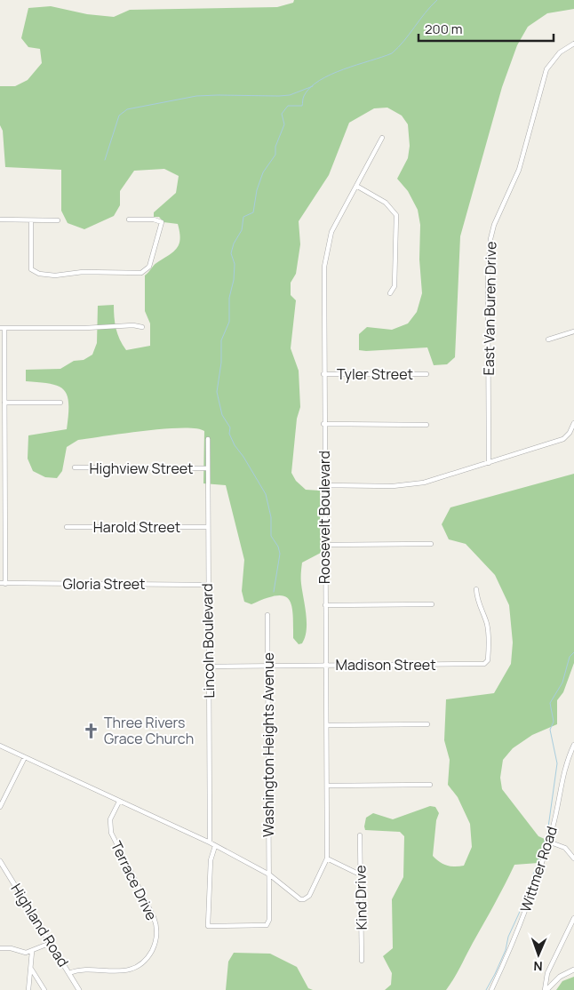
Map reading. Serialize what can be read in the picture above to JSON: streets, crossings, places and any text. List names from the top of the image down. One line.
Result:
{"streets":{"street":["East Van Buren Drive","Tyler Street","Highview Street","Roosevelt Boulevard","Harold Street","Gloria Street","Lincoln Boulevard","Madison Street","Washington Heights Avenue","Wittmer Road","Terrace Drive","Kind Drive","Highland Road"]},"crossings":[["Tyler Street","Roosevelt Boulevard"],["Highview Street","Lincoln Boulevard"],["Roosevelt Boulevard","Madison Street"],["Roosevelt Boulevard","Washington Heights Avenue"],["Harold Street","Lincoln Boulevard"],["Gloria Street","Lincoln Boulevard"],["Lincoln Boulevard","Madison Street"],["Madison Street","Washington Heights Avenue"],["Terrace Drive","Highland Road"]],"places":{"church":["Three Rivers Grace Church"]},"scale_bar":"200 m","north":"bottom"}
